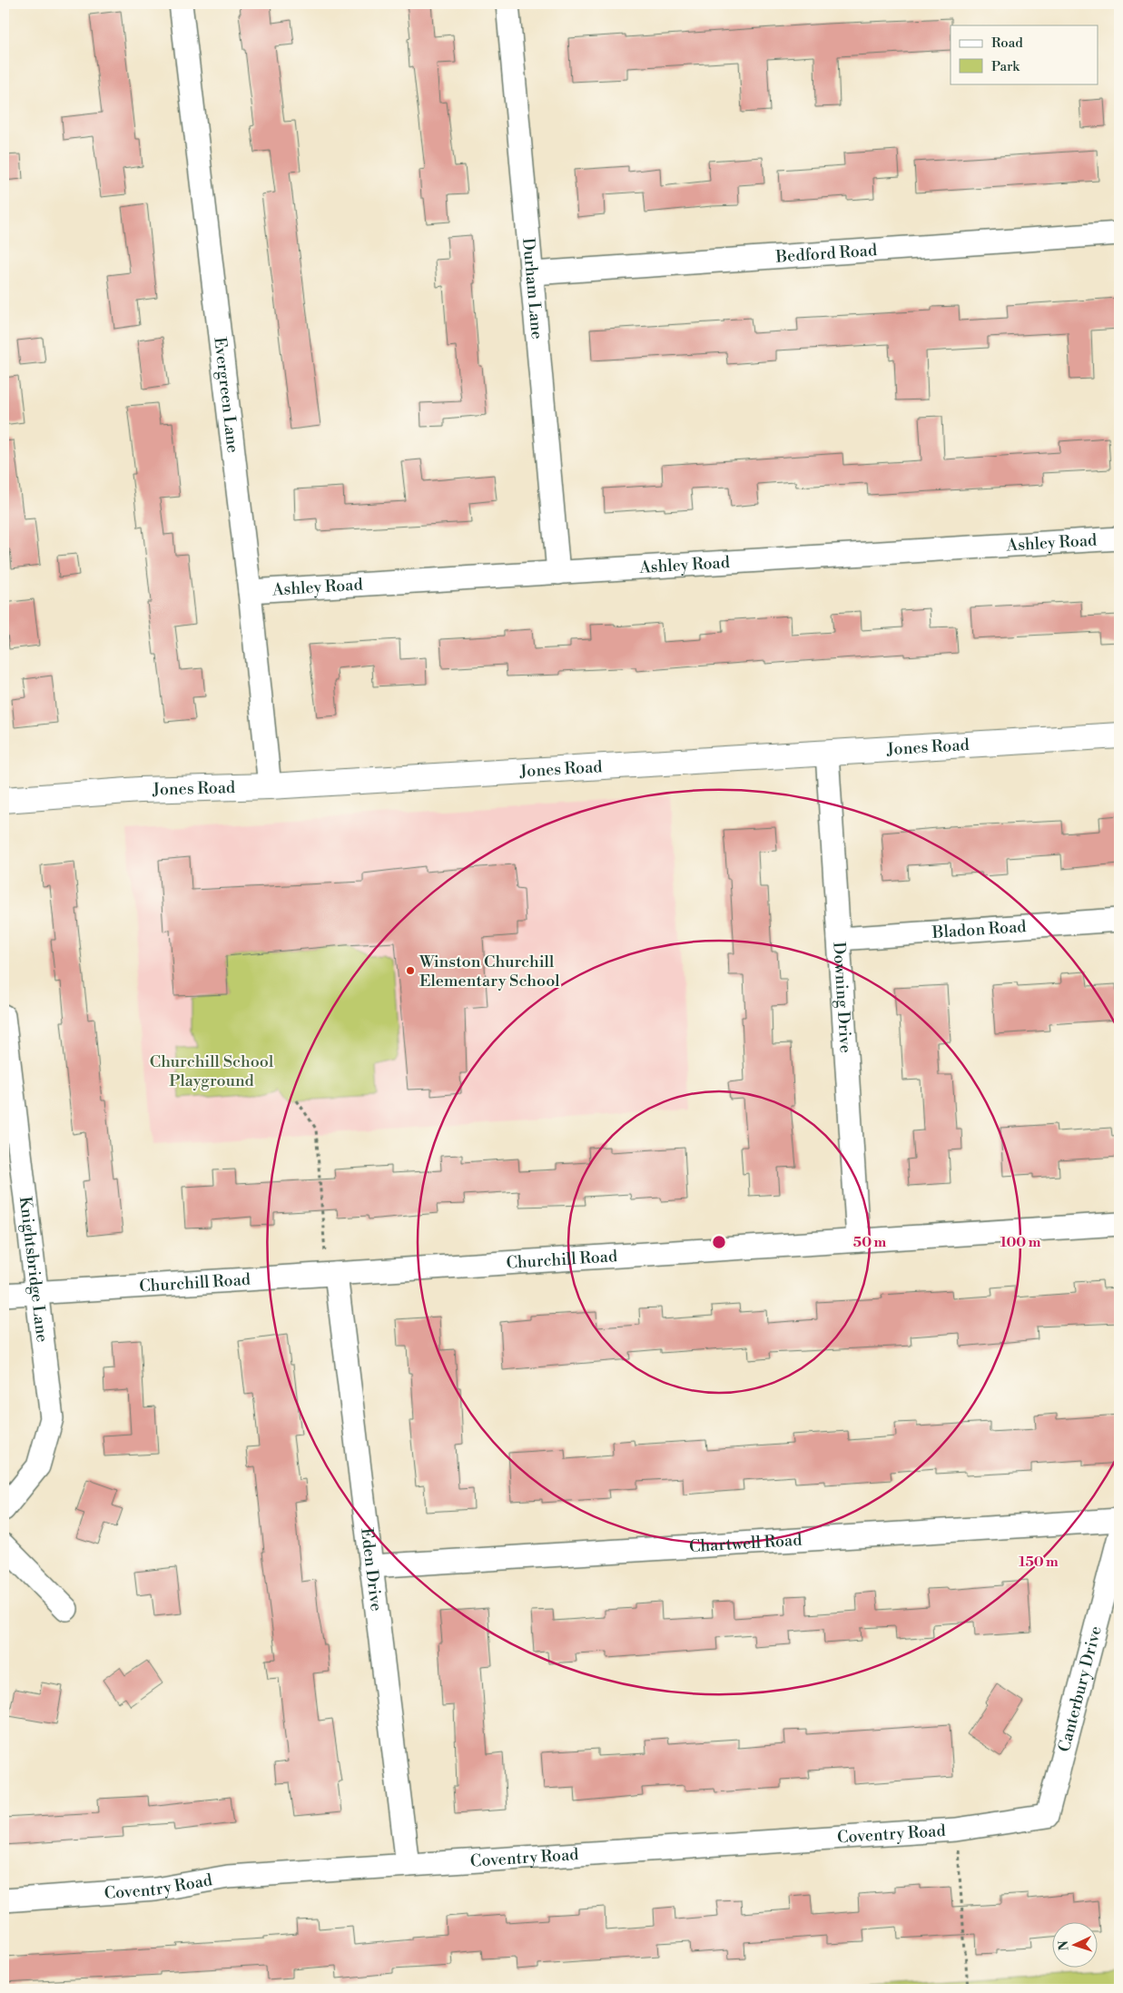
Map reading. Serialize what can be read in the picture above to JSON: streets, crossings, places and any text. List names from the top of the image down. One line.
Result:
{"streets":{"street":["Bedford Road","Durham Lane","Evergreen Lane","Ashley Road","Jones Road","Bladon Road","Downing Drive","Churchill Road","Knightsbridge Lane","Chartwell Road","Eden Drive","Canterbury Drive","Coventry Road"]},"crossings":[["Bedford Road","Durham Lane"],["Durham Lane","Ashley Road"],["Evergreen Lane","Ashley Road"],["Evergreen Lane","Jones Road"],["Jones Road","Downing Drive"],["Bladon Road","Downing Drive"],["Downing Drive","Churchill Road"],["Churchill Road","Knightsbridge Lane"],["Churchill Road","Eden Drive"],["Chartwell Road","Eden Drive"],["Eden Drive","Coventry Road"],["Canterbury Drive","Coventry Road"]],"parks":["Churchill School Playground"],"places":["Winston Churchill Elementary School"],"legend":["Road","Park"],"north":"left","rings":["50 m","100 m","150 m"]}
